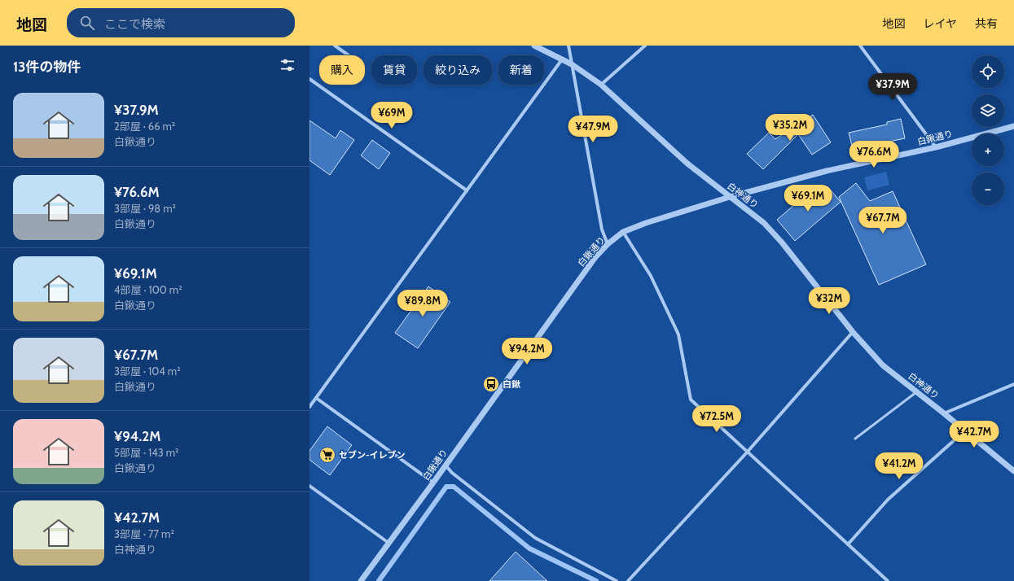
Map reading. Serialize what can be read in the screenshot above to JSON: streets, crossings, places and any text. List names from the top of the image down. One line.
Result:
{"streets":{"street":["白鍬通り","白神通り"]},"crossings":[["白鍬通り","白神通り"]],"places":{"bus stop":["白鍬"],"supermarket":["セブン-イレブン"]},"page":{"header":"地図","search":"ここで検索","nav":["地図","レイヤ","共有"],"heading":"13件の物件","map_buttons":["+","−"],"chip":["購入","賃貸","絞り込み","新着"],"price":["¥37.9M","¥69M","¥35.2M","¥47.9M","¥76.6M","¥69.1M","¥67.7M","¥32M","¥89.8M","¥94.2M","¥72.5M","¥42.7M","¥41.2M"],"list":[{"name":"¥37.9M","note":"2部屋 · 66 m² · 白鍬通り"},{"name":"¥76.6M","note":"3部屋 · 98 m² · 白鍬通り"},{"name":"¥69.1M","note":"4部屋 · 100 m² · 白鍬通り"},{"name":"¥67.7M","note":"3部屋 · 104 m² · 白鍬通り"},{"name":"¥94.2M","note":"5部屋 · 143 m² · 白鍬通り"},{"name":"¥42.7M","note":"3部屋 · 77 m² · 白神通り"}]}}
